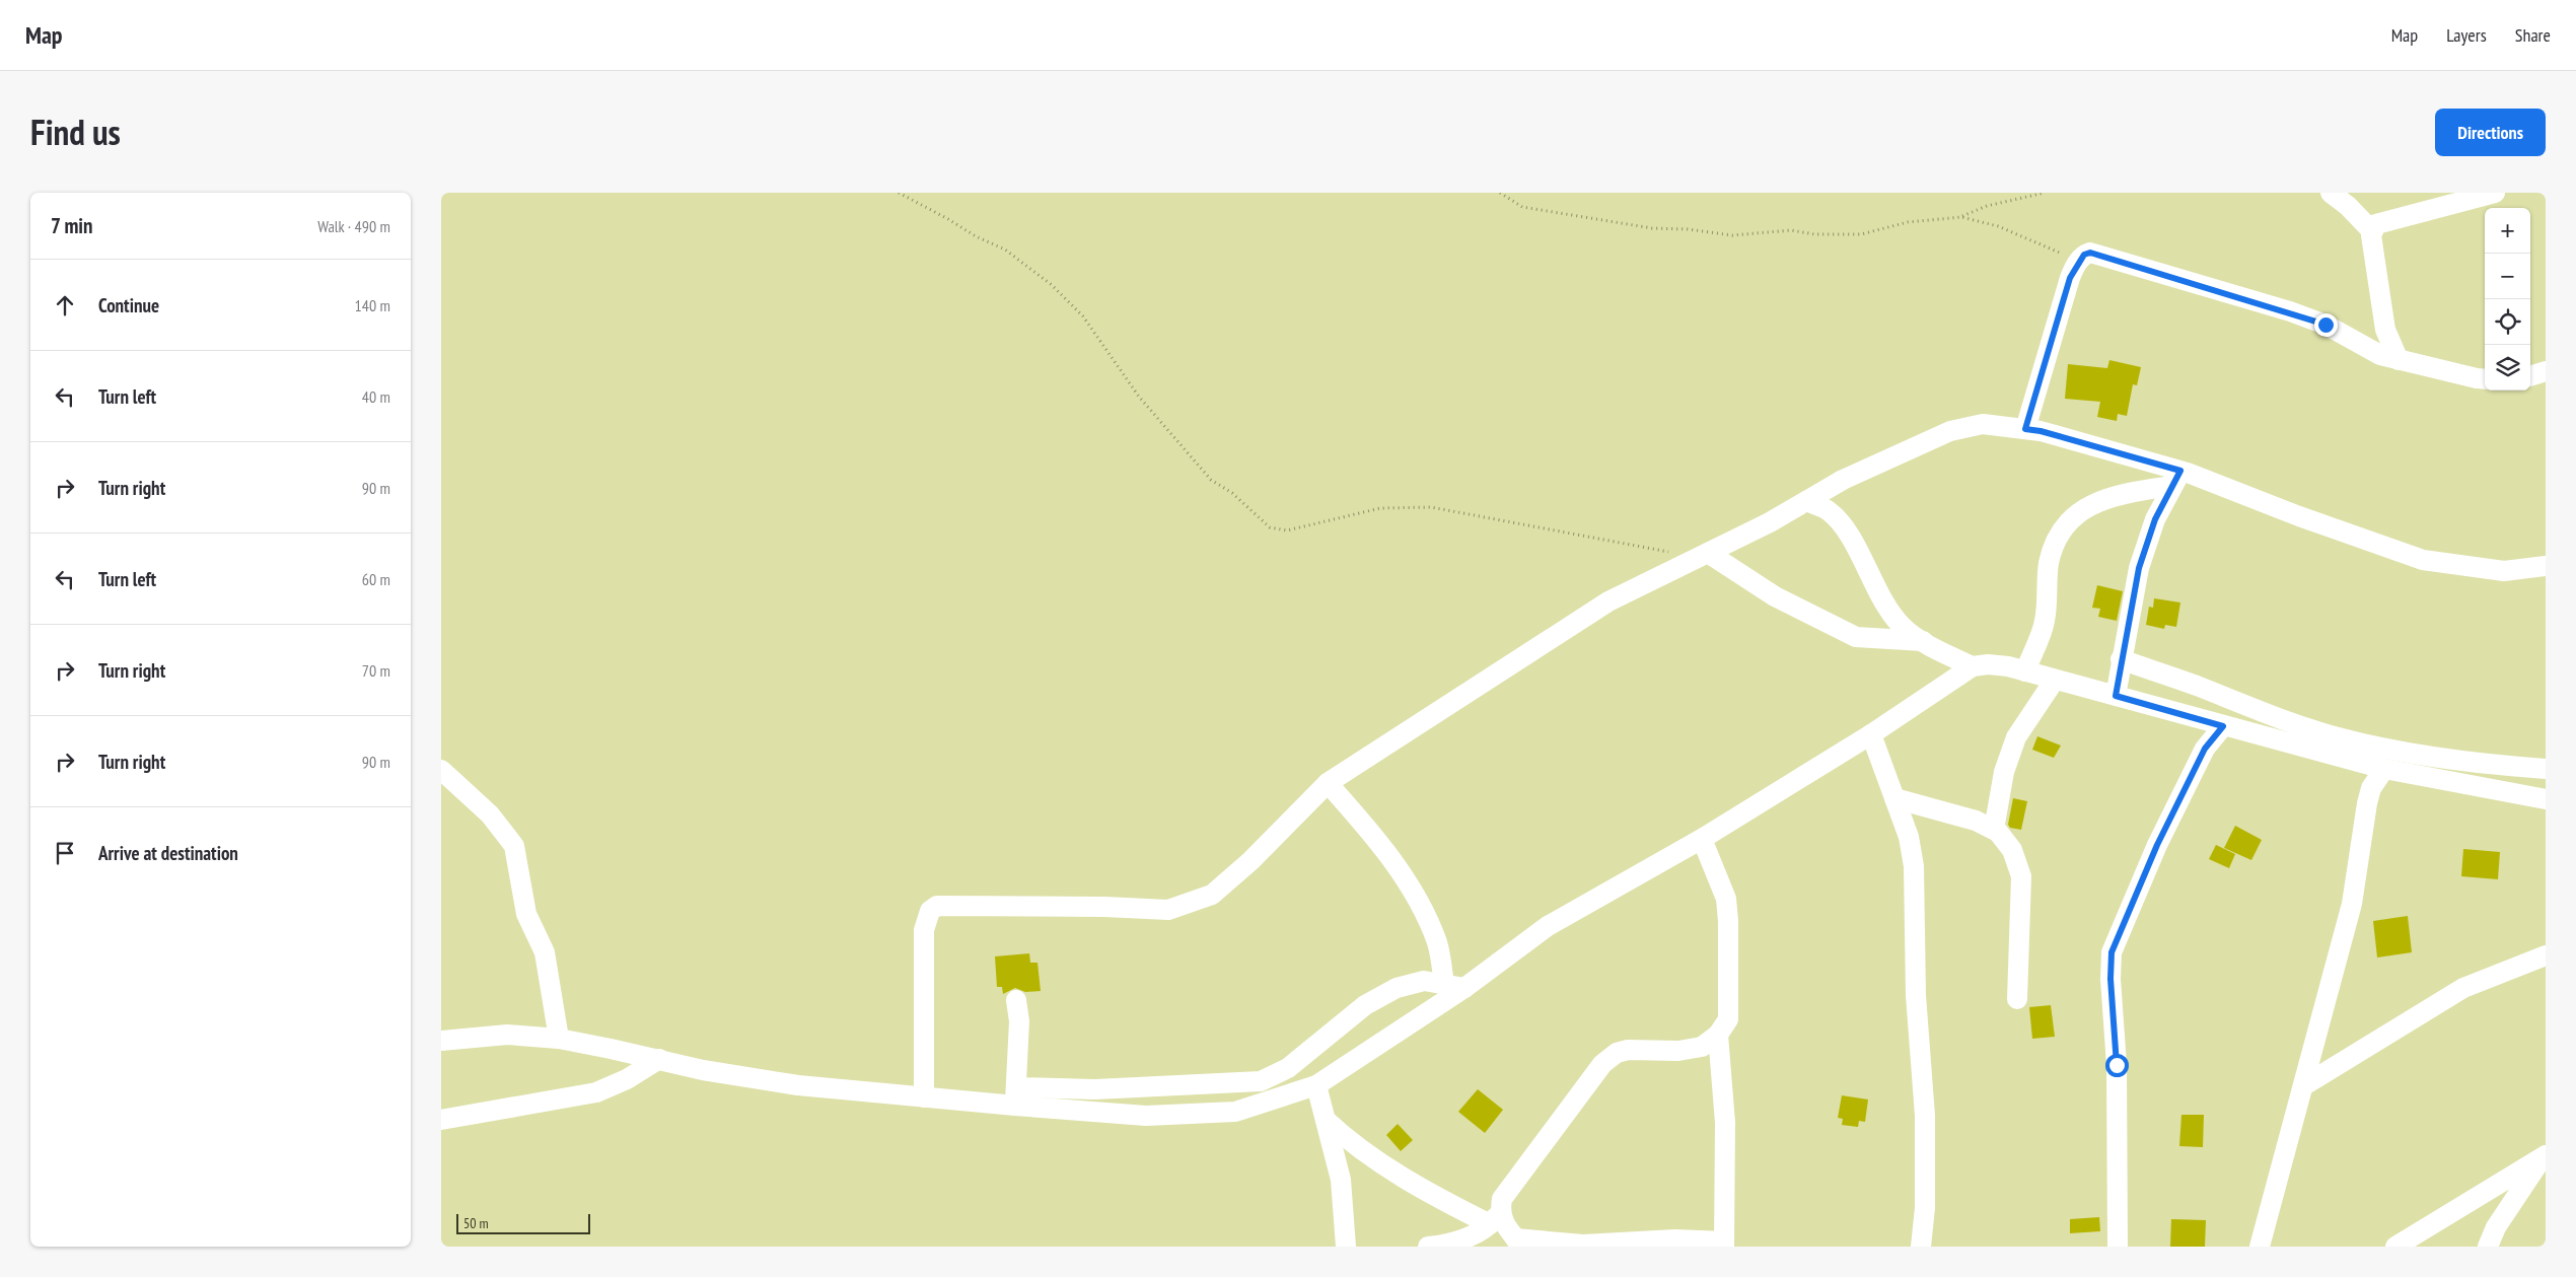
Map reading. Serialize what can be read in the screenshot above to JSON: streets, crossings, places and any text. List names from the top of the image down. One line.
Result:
{"scale_bar":"50 m","page":{"header":"Map","nav":["Map","Layers","Share"],"title":"Find us","buttons":"Directions","heading":["7 min","Walk · 490 m"],"map_buttons":["+","−"],"list":[["Continue","140 m"],["Turn left","40 m"],["Turn right","90 m"],["Turn left","60 m"],["Turn right","70 m"],["Turn right","90 m"],"Arrive at destination"],"scale":"50 m"}}
